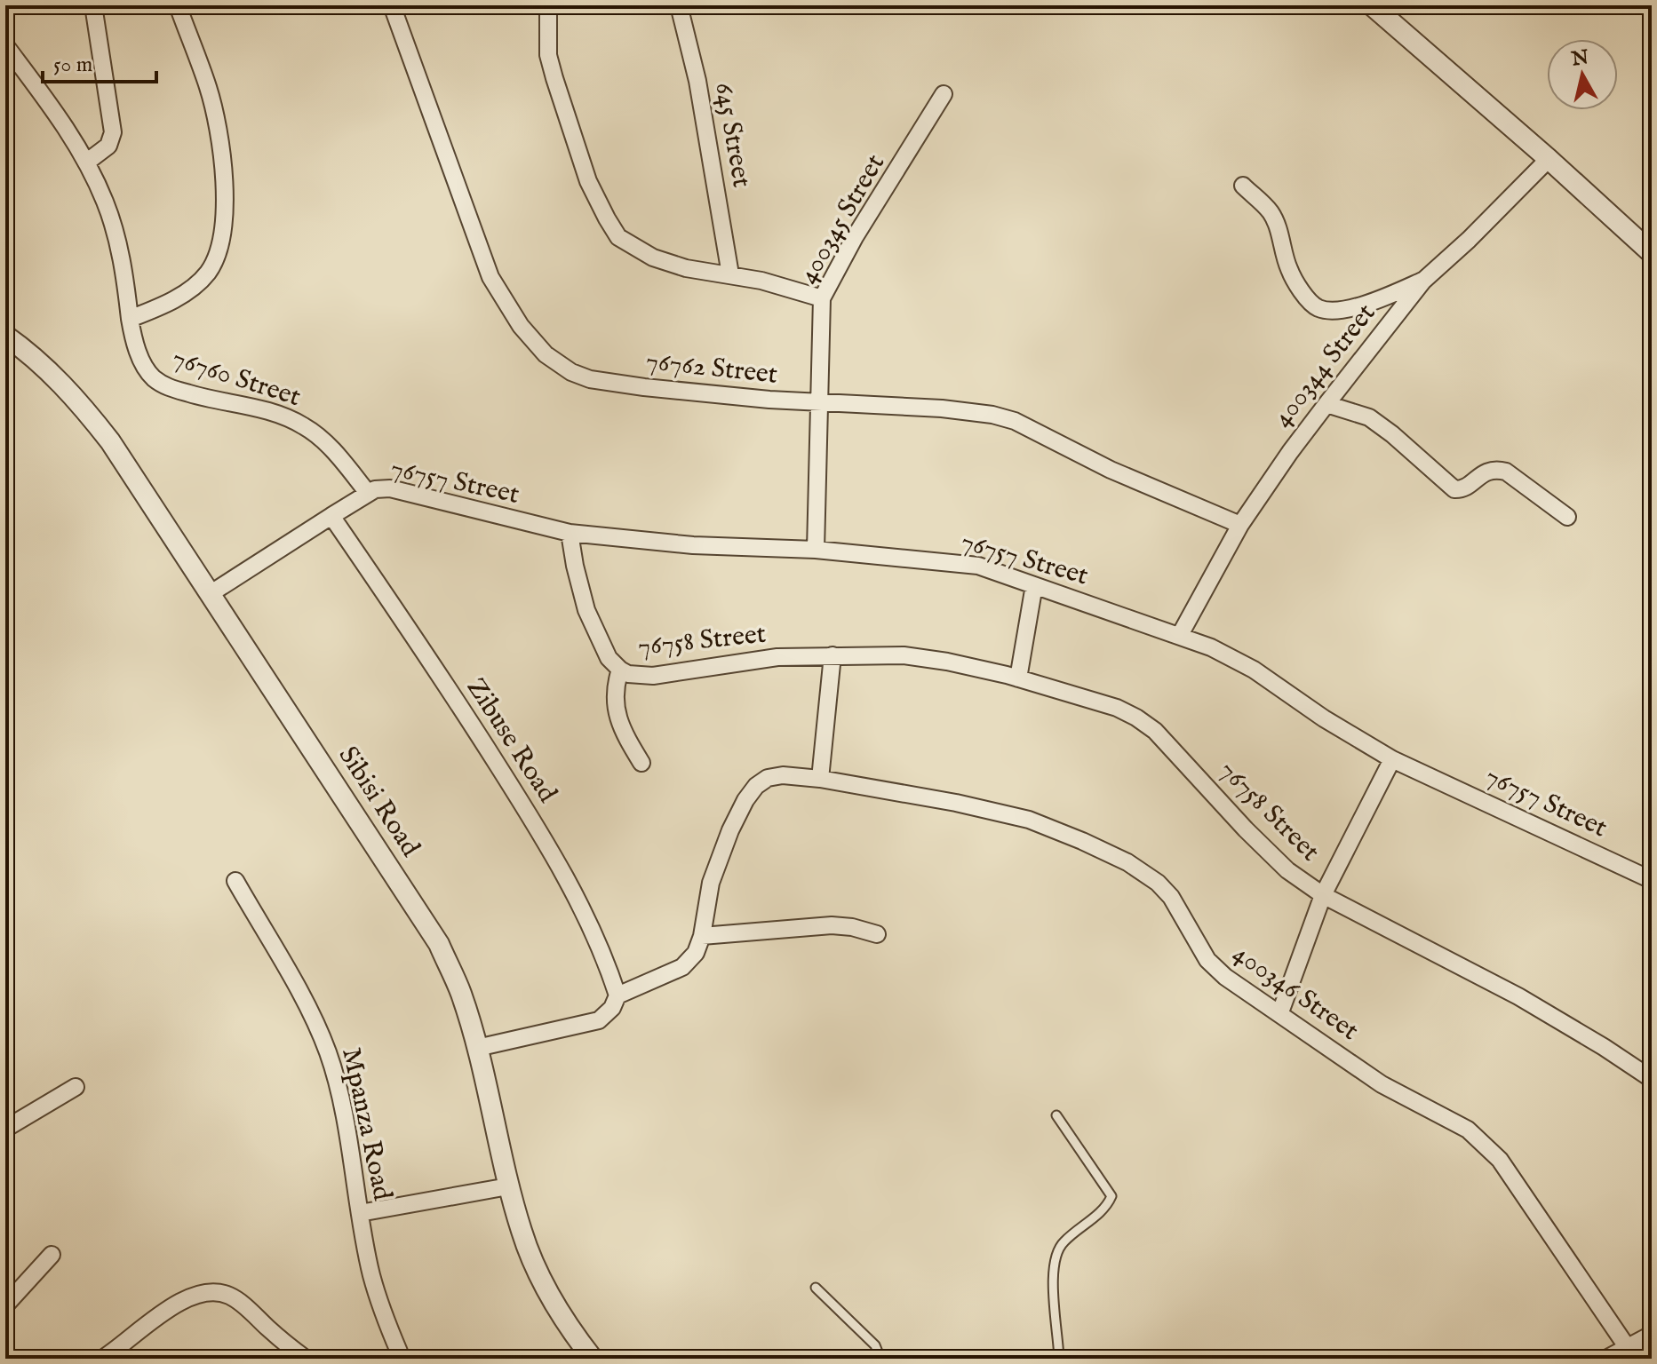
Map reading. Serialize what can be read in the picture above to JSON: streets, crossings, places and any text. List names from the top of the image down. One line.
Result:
{"streets":{"street":["645 Street","400345 Street","400344 Street","76762 Street","76760 Street","76757 Street","76758 Street","Zibuse Road","Sibisi Road","400346 Street","Mpanza Road"]},"crossings":[["400345 Street","76762 Street"],["400345 Street","76757 Street"],["400344 Street","76762 Street"],["400344 Street","76757 Street"],["76760 Street","76757 Street"],["76757 Street","76758 Street"],["76757 Street","Zibuse Road"],["Zibuse Road","400346 Street"]],"scale_bar":"50 m","north":"top"}
